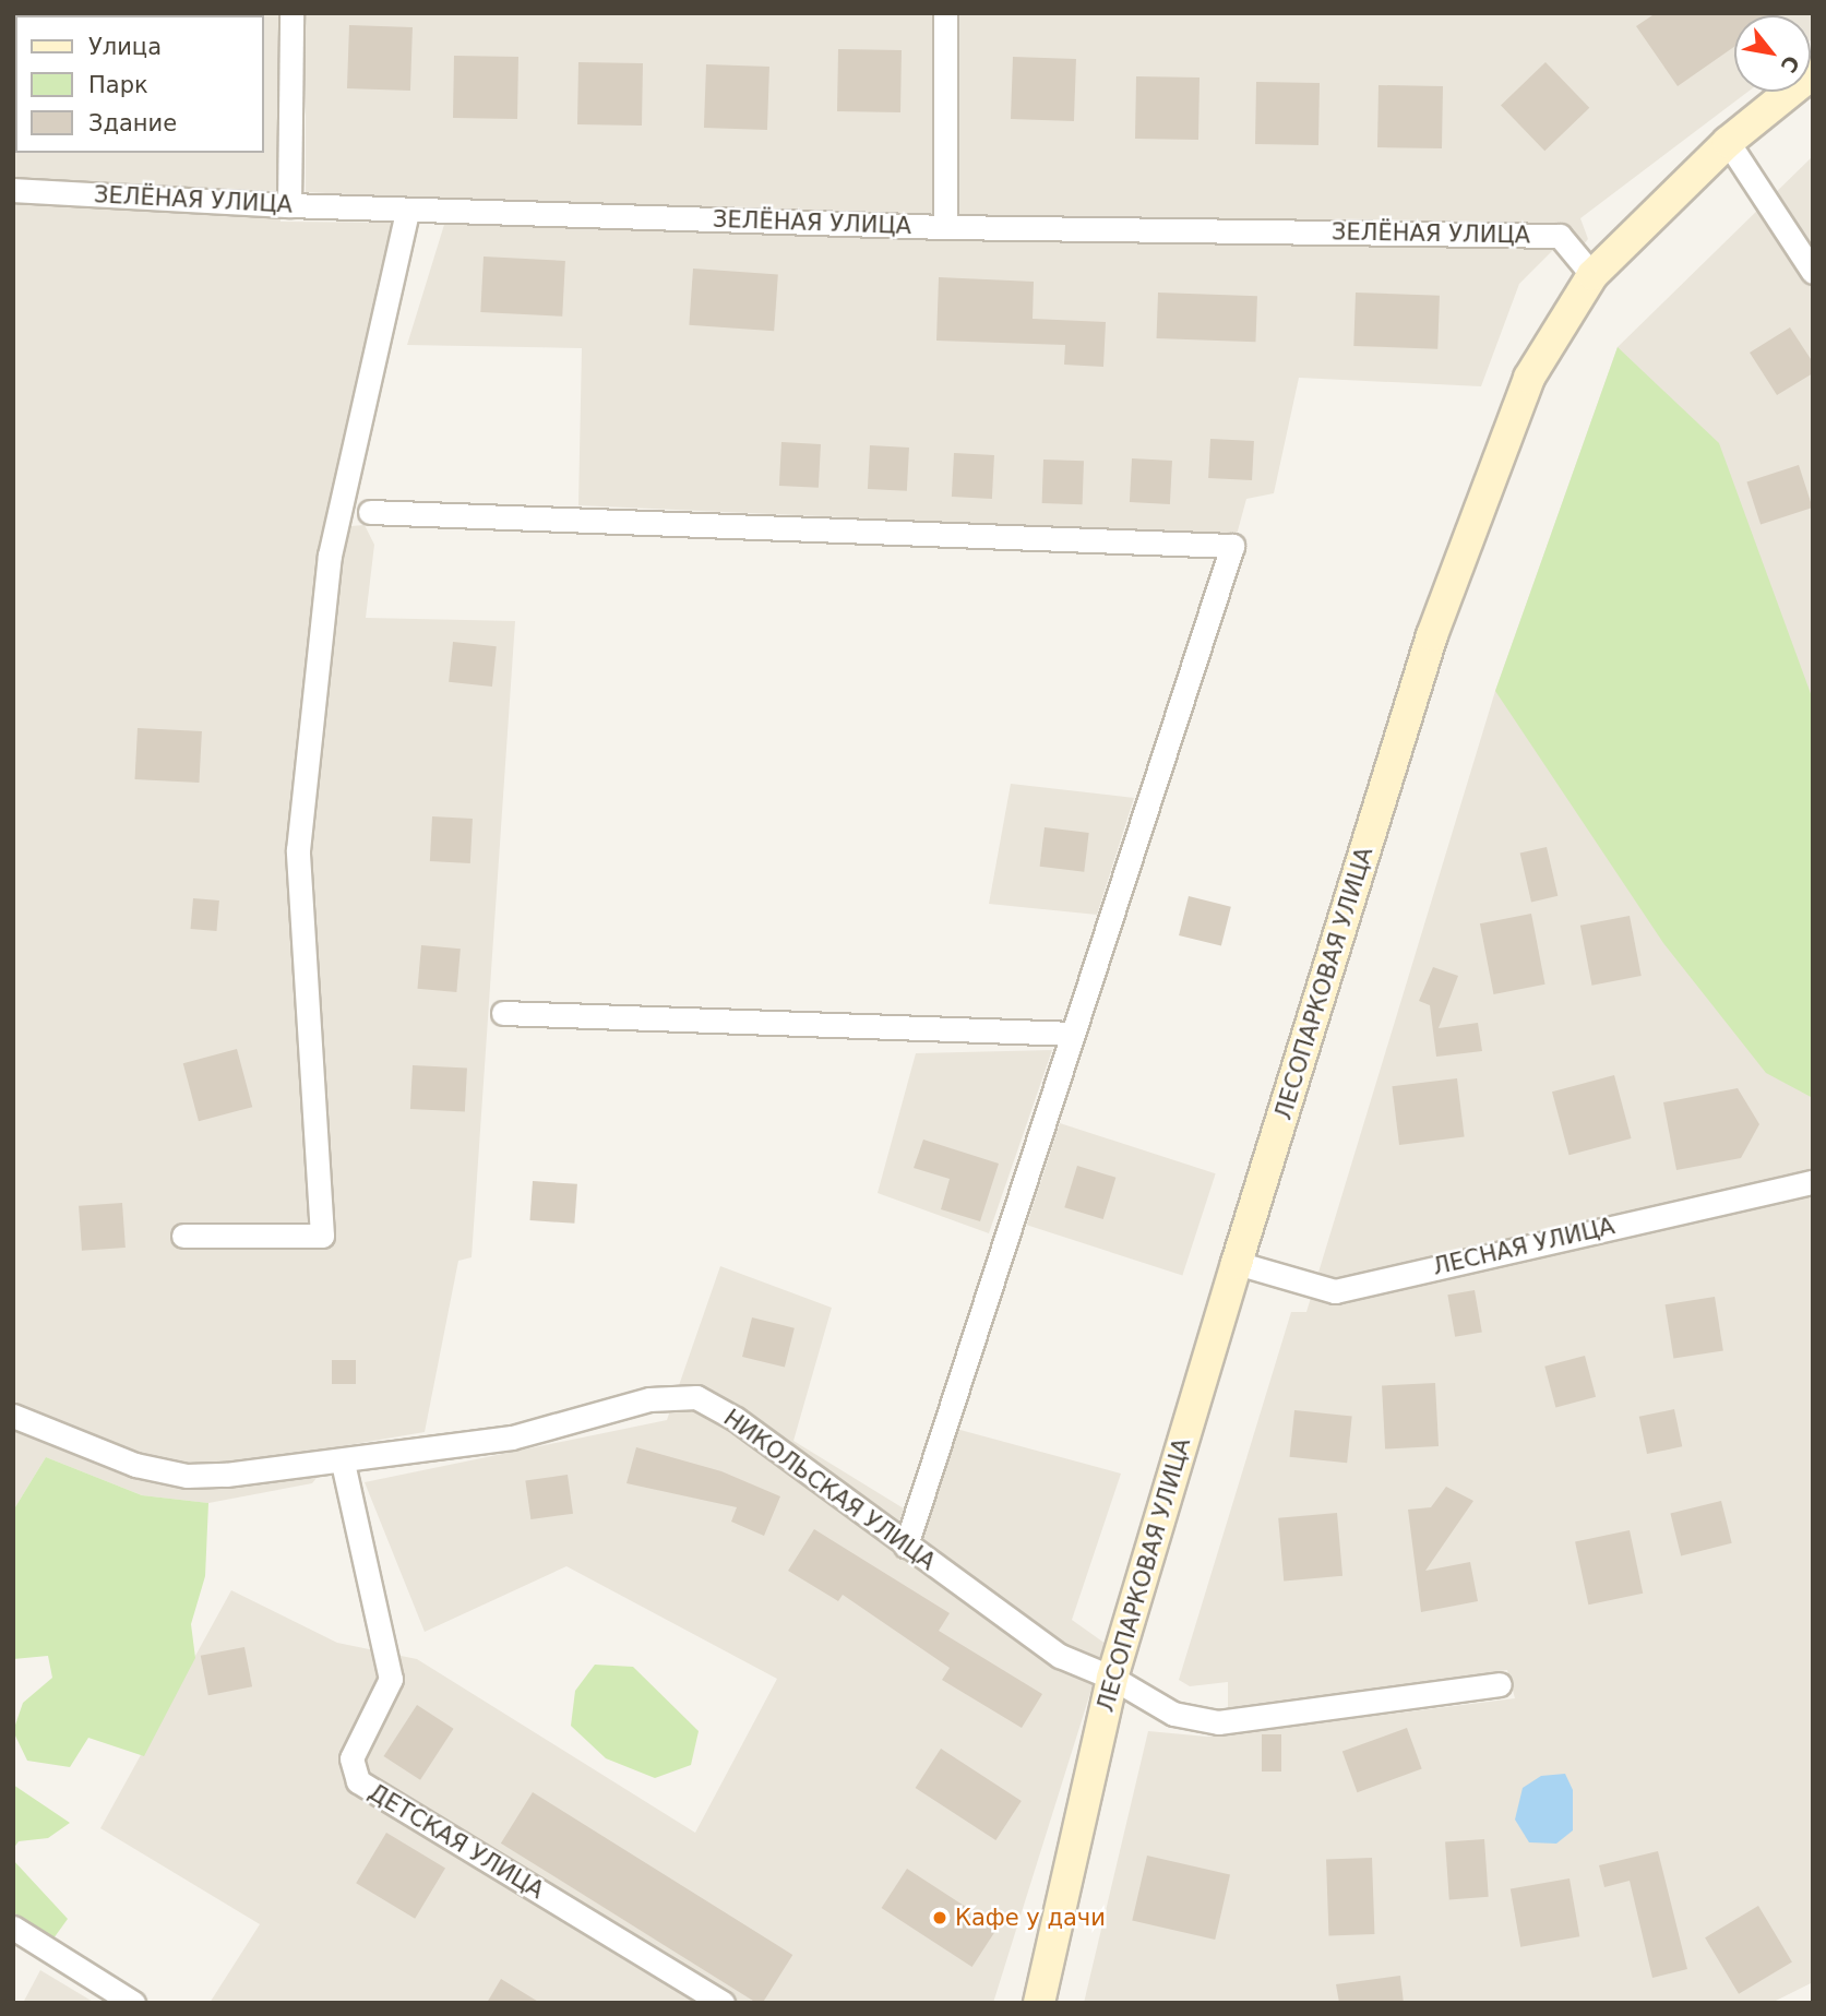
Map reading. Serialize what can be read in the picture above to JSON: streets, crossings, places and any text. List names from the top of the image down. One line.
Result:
{"streets":{"street":["ЗЕЛЁНАЯ УЛИЦА","ЛЕСОПАРКОВАЯ УЛИЦА","ЛЕСНАЯ УЛИЦА","НИКОЛЬСКАЯ УЛИЦА","ДЕТСКАЯ УЛИЦА"]},"crossings":[["ЗЕЛЁНАЯ УЛИЦА","ЛЕСОПАРКОВАЯ УЛИЦА"],["ЛЕСОПАРКОВАЯ УЛИЦА","ЛЕСНАЯ УЛИЦА"],["ЛЕСОПАРКОВАЯ УЛИЦА","НИКОЛЬСКАЯ УЛИЦА"],["НИКОЛЬСКАЯ УЛИЦА","ДЕТСКАЯ УЛИЦА"]],"places":["Кафе у дачи"],"legend":["Улица","Парк","Здание"],"north":"bottom right"}
